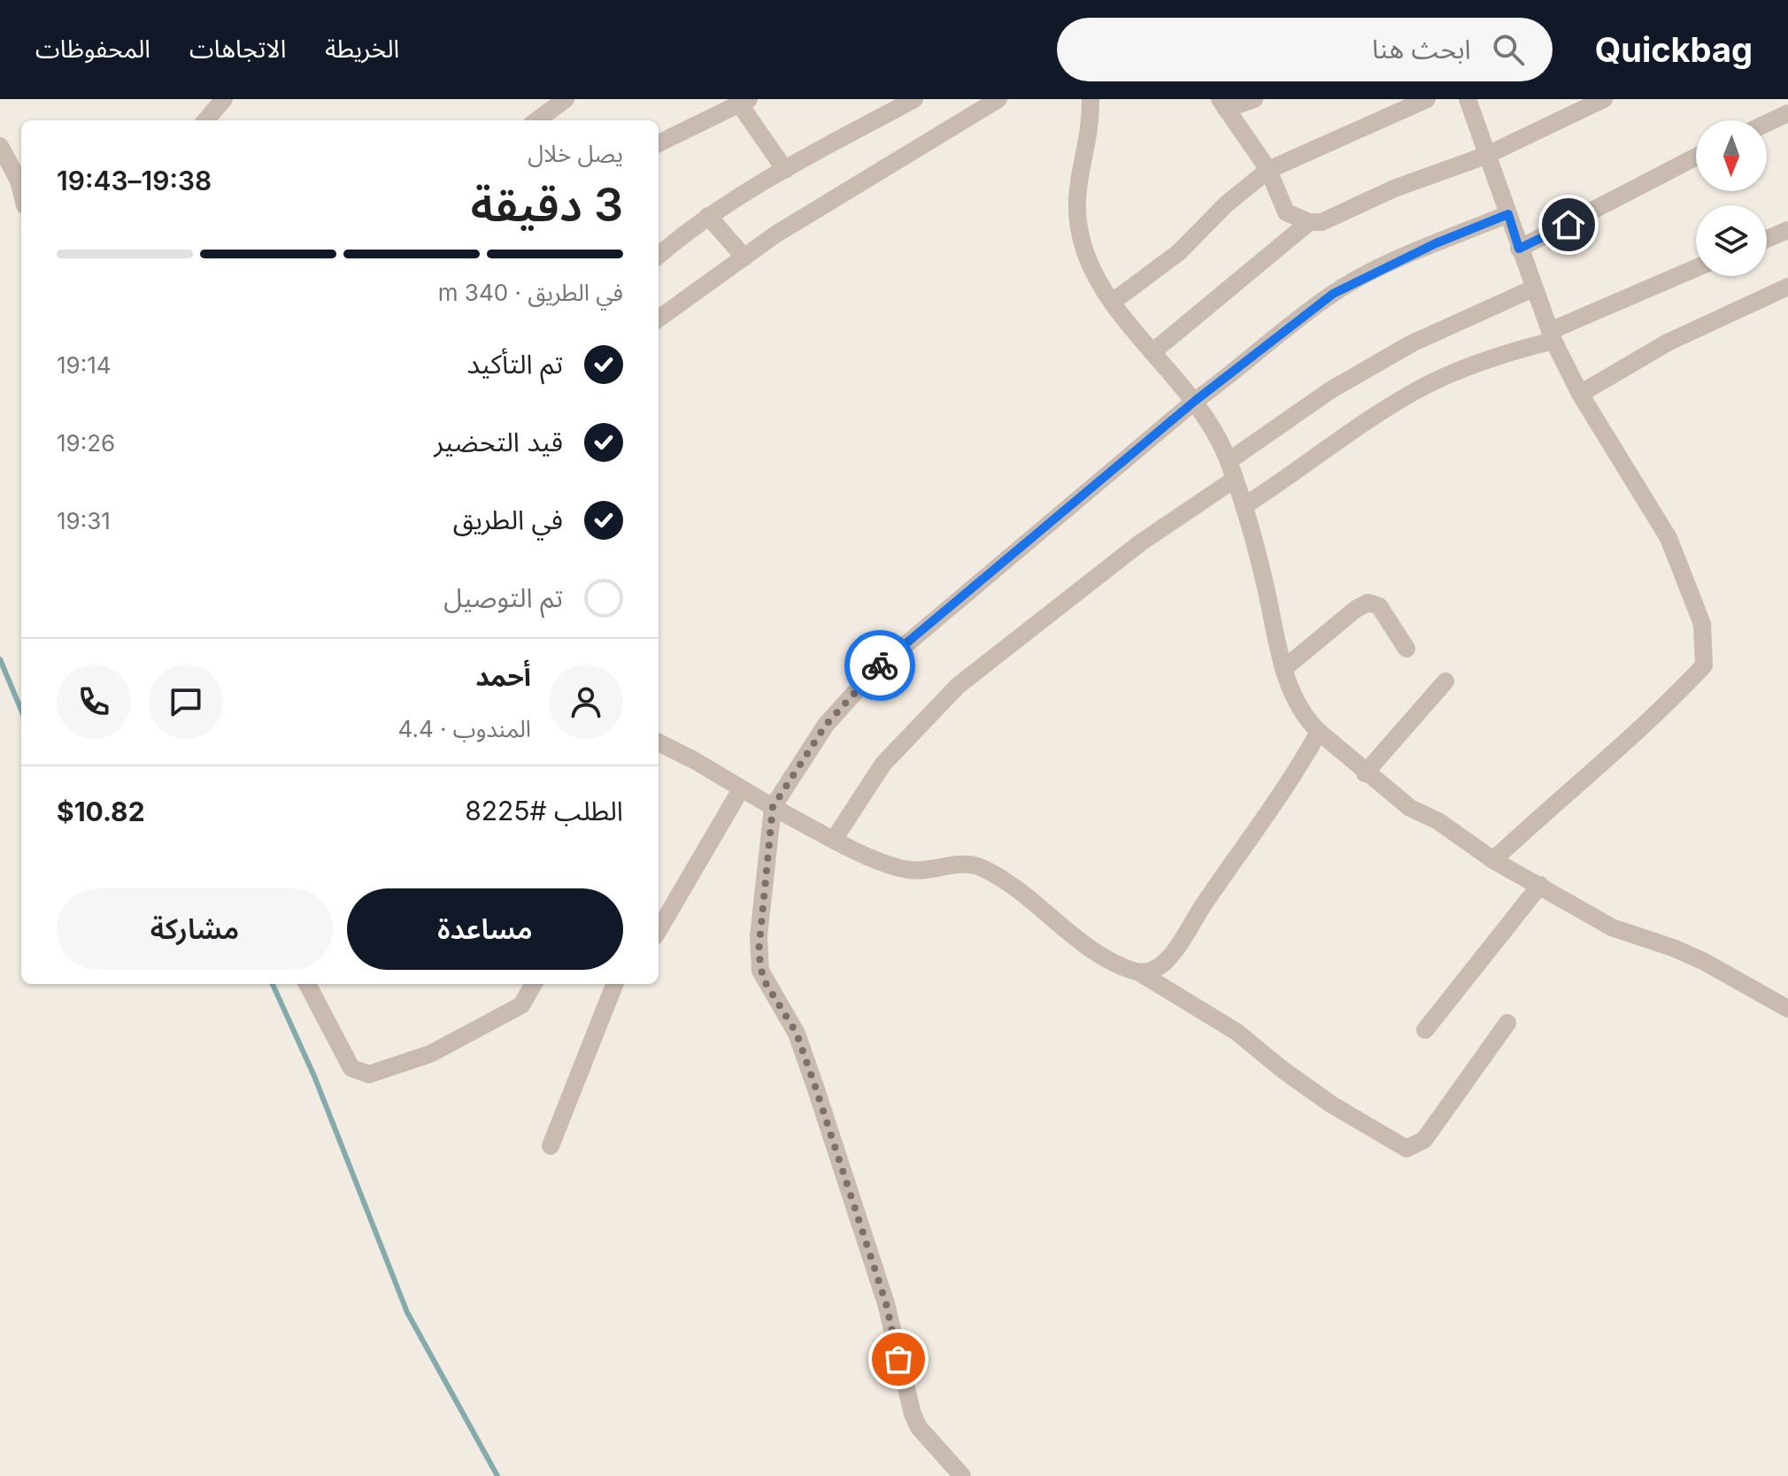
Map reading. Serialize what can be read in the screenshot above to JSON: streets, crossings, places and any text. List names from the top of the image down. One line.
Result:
{"north":"bottom","page":{"header":"Quickbag","search":"ابحث هنا","nav":["الخريطة","الاتجاهات","المحفوظات"],"heading":["3 دقيقة","يصل خلال","19:38–19:43"],"panel":["أحمد","المندوب · 4.4","الطلب #8225","$10.82"],"bar":"في الطريق · 340 m","list":[["تم التأكيد","19:14"],["قيد التحضير","19:26"],["في الطريق","19:31"],"تم التوصيل"],"buttons":["مساعدة","مشاركة"]}}
